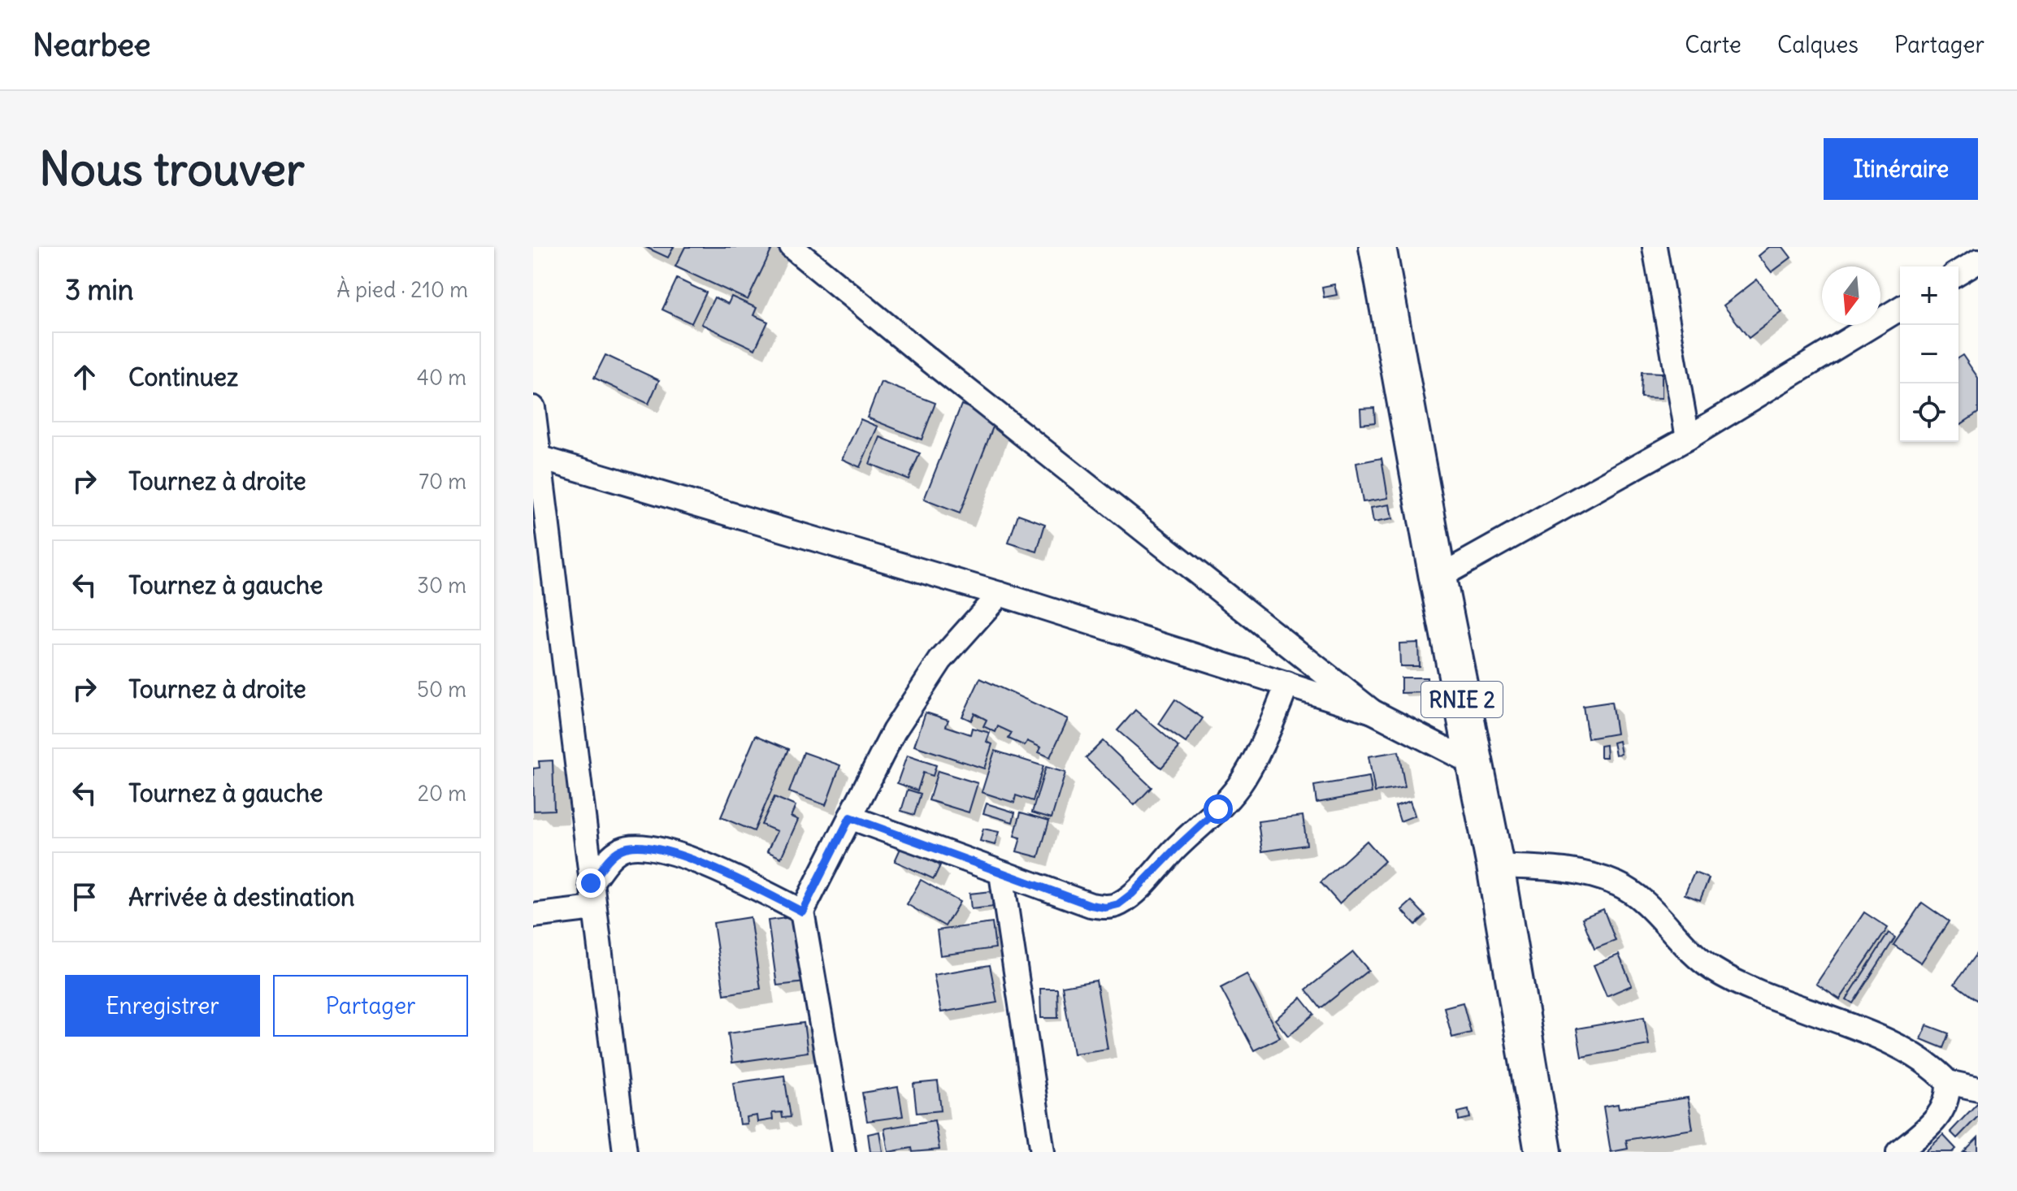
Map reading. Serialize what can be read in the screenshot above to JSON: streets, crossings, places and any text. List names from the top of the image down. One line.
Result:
{"streets":{"highway":["RNIE 2"]},"north":"bottom","page":{"header":"Nearbee","nav":["Carte","Calques","Partager"],"buttons":["Itinéraire",["Enregistrer","Partager"]],"title":"Nous trouver","heading":["3 min","À pied · 210 m"],"map_buttons":["+","−"],"list":[["Continuez","40 m"],["Tournez à droite","70 m"],["Tournez à gauche","30 m"],["Tournez à droite","50 m"],["Tournez à gauche","20 m"],"Arrivée à destination"]}}
